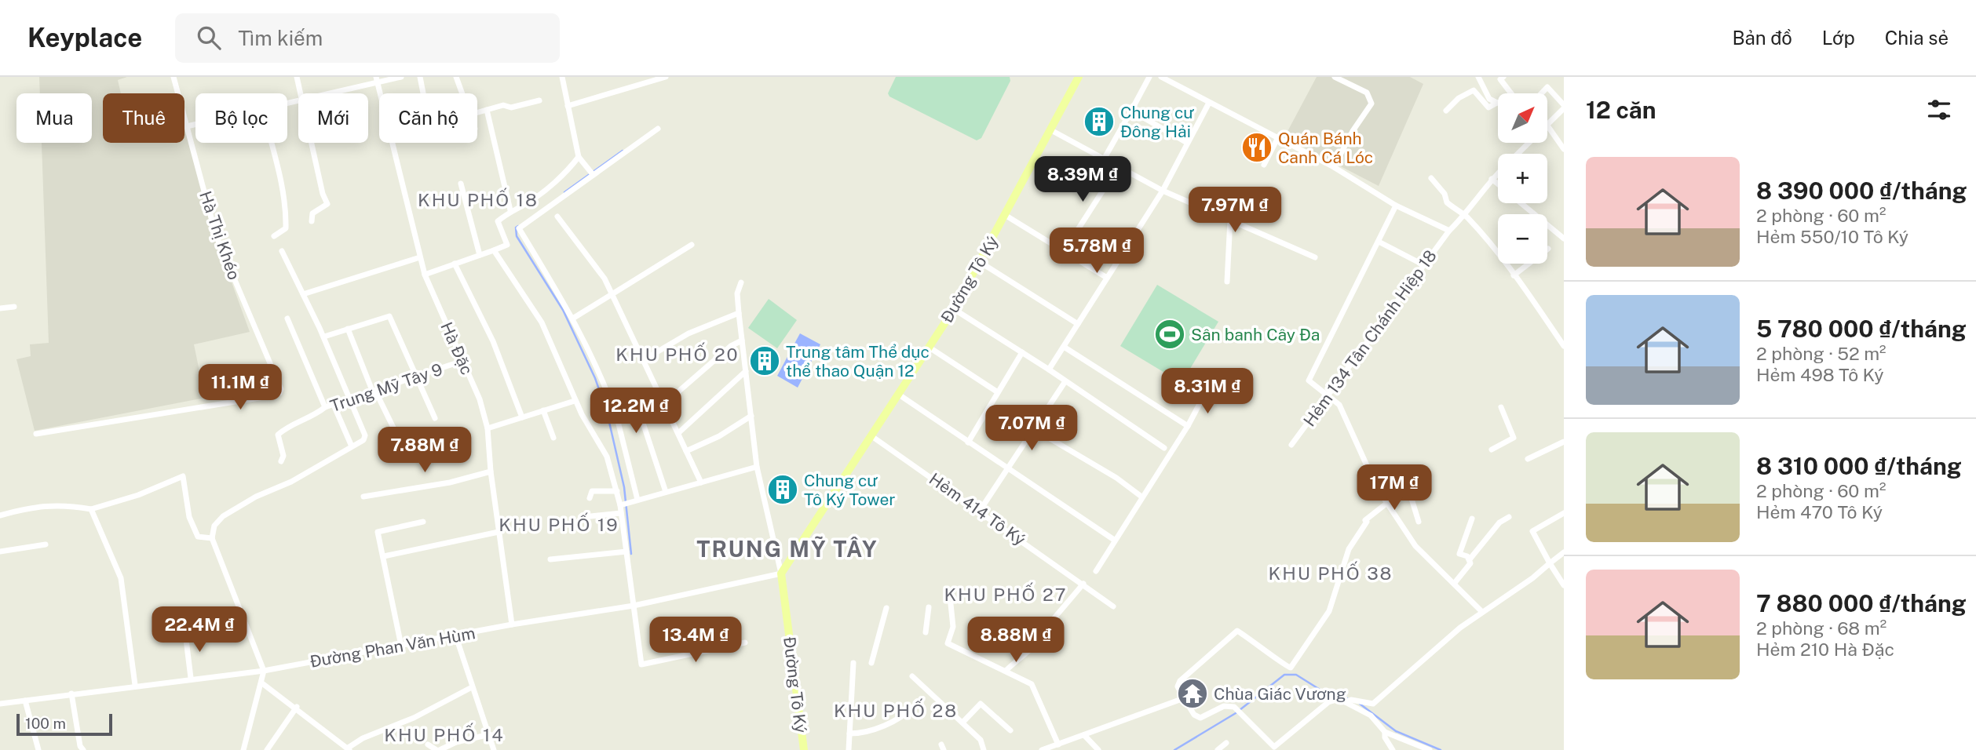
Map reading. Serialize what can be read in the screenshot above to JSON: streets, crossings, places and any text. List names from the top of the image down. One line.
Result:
{"streets":{"main road":["Đường Tô Ký"],"street":["Hà Thị Khéo","Hẻm 134 Tân Chánh Hiệp 18","Hà Đặc","Trung Mỹ Tây 9","Hẻm 414 Tô Ký","Đường Phan Văn Hùm"]},"crossings":[["Đường Tô Ký","Hẻm 414 Tô Ký"],["Đường Tô Ký","Đường Phan Văn Hùm"],["Hà Đặc","Trung Mỹ Tây 9"],["Hà Đặc","Đường Phan Văn Hùm"]],"districts":["KHU PHỐ 18","KHU PHỐ 20","KHU PHỐ 19","TRUNG MỸ TÂY","KHU PHỐ 38","KHU PHỐ 27","KHU PHỐ 28","KHU PHỐ 14"],"places":{"building":["Chung cư Đông Hải","Trung tâm Thể dục thể thao Quận 12","Chung cư Tô Ký Tower"],"restaurant":["Quán Bánh Canh Cá Lóc"],"sports":["Sân banh Cây Đa"],"temple":["Chùa Giác Vương"]},"scale_bar":"100 m","north":"top right","page":{"header":"Keyplace","search":"Tìm kiếm","nav":["Bản đồ","Lớp","Chia sẻ"],"heading":"12 căn","map_buttons":["+","−"],"chip":["Mua","Thuê","Bộ lọc","Mới","Căn hộ"],"list":[{"name":"8 390 000 ₫/tháng","note":"2 phòng · 60 m² · Hẻm 550/10 Tô Ký"},{"name":"5 780 000 ₫/tháng","note":"2 phòng · 52 m² · Hẻm 498 Tô Ký"},{"name":"8 310 000 ₫/tháng","note":"2 phòng · 60 m² · Hẻm 470 Tô Ký"},{"name":"7 880 000 ₫/tháng","note":"2 phòng · 68 m² · Hẻm 210 Hà Đặc"}],"price":["8.39M ₫","7.97M ₫","5.78M ₫","11.1M ₫","8.31M ₫","12.2M ₫","7.07M ₫","7.88M ₫","17M ₫","22.4M ₫","13.4M ₫","8.88M ₫"],"scale":"100 m"}}
